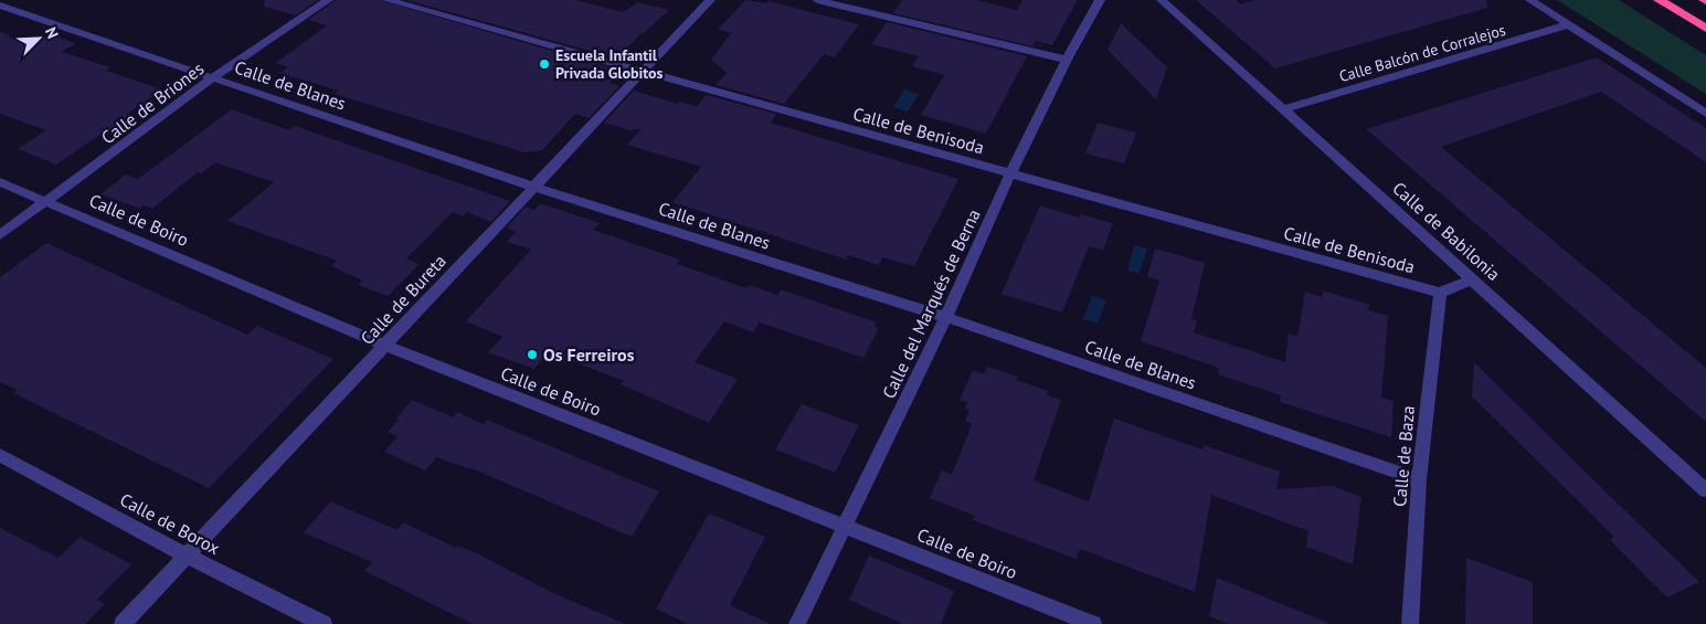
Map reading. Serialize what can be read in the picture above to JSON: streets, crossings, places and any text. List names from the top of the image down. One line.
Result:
{"streets":{"street":["Calle Balcón de Corralejos","Calle de Blanes","Calle de Briones","Calle de Benisoda","Calle de Boiro","Calle de Babilonia","Calle de Bureta","Calle del Marqués de Berna","Calle de Baza","Calle de Borox"]},"crossings":[["Calle Balcón de Corralejos","Calle de Babilonia"],["Calle de Blanes","Calle de Briones"],["Calle de Blanes","Calle de Bureta"],["Calle de Blanes","Calle del Marqués de Berna"],["Calle de Blanes","Calle de Baza"],["Calle de Briones","Calle de Boiro"],["Calle de Benisoda","Calle de Bureta"],["Calle de Benisoda","Calle del Marqués de Berna"],["Calle de Benisoda","Calle de Baza"],["Calle de Boiro","Calle de Bureta"],["Calle de Boiro","Calle del Marqués de Berna"],["Calle de Bureta","Calle de Borox"]],"places":["Escuela Infantil Privada Globitos","Os Ferreiros"],"north":"top right"}
